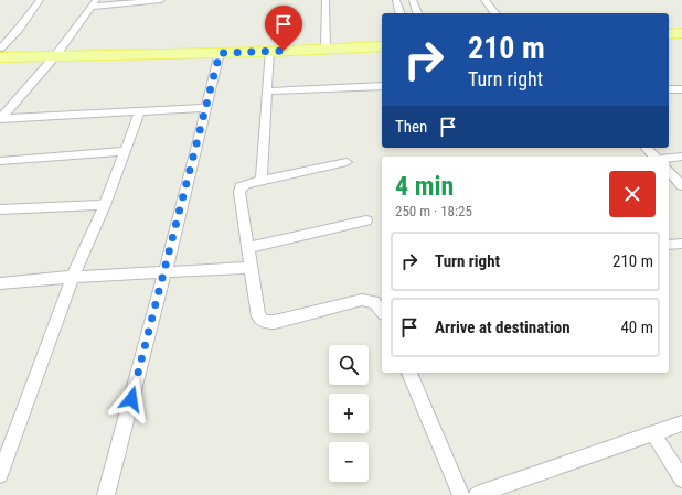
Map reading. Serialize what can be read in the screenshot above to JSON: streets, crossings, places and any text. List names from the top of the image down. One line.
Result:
{"page":{"turn":["210 m","Turn right"],"then":"Then","heading":["4 min","250 m · 18:25"],"list":[{"name":"Turn right","value":"210 m"},{"name":"Arrive at destination","value":"40 m"}],"map_buttons":["+","−"]}}
